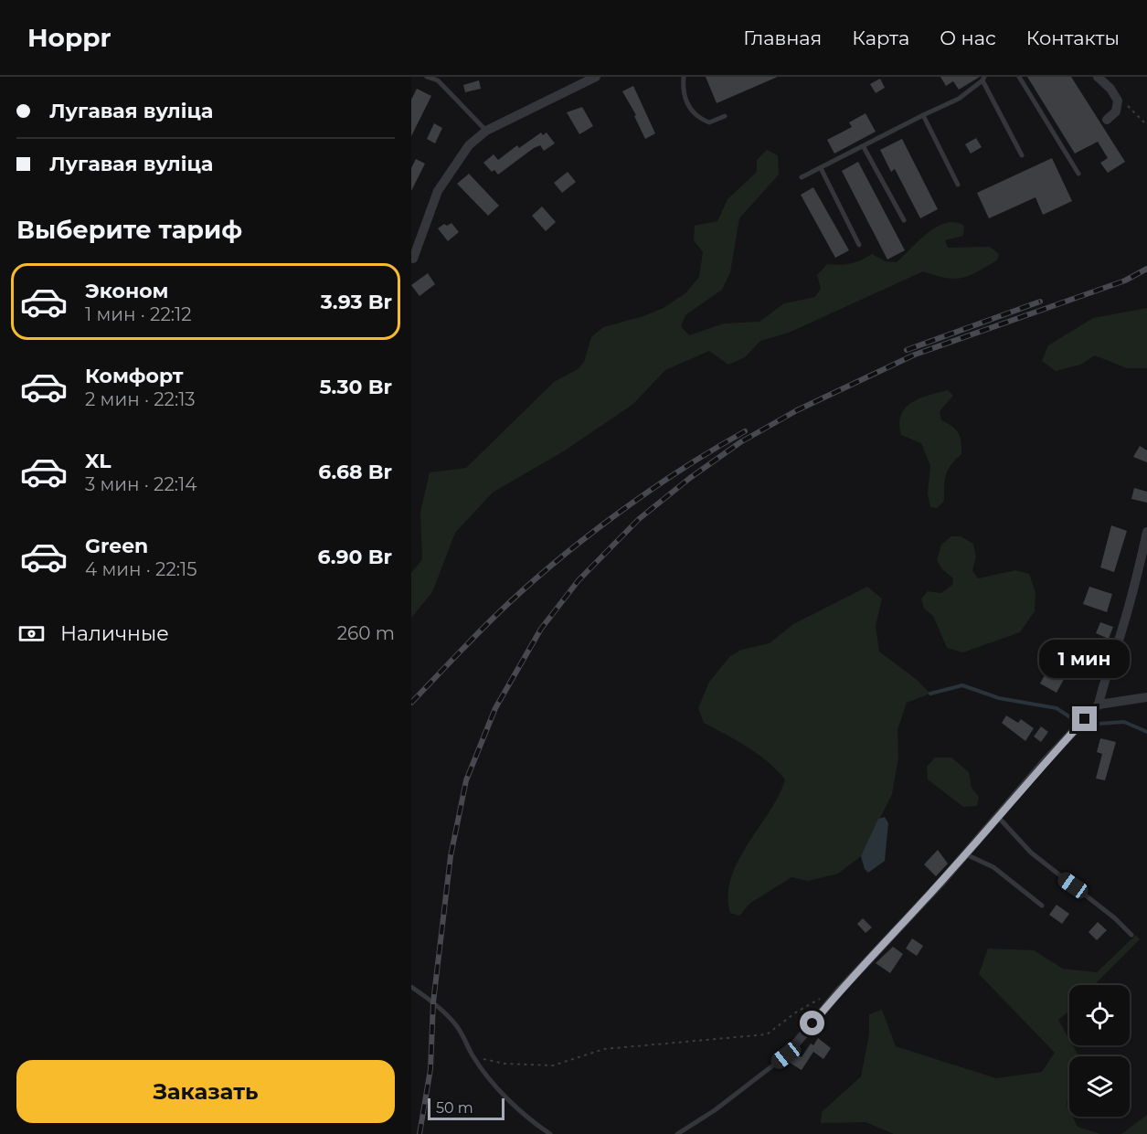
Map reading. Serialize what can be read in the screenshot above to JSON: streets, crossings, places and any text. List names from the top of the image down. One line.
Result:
{"scale_bar":"50 m","page":{"header":"Hoppr","nav":["Главная","Карта","О нас","Контакты"],"banner":["Лугавая вуліца","Лугавая вуліца"],"heading":"Выберите тариф","list":[{"name":"Эконом","note":"1 мин · 22:12","value":"3.93 Br"},{"name":"Комфорт","note":"2 мин · 22:13","value":"5.30 Br"},{"name":"XL","note":"3 мин · 22:14","value":"6.68 Br"},{"name":"Green","note":"4 мин · 22:15","value":"6.90 Br"}],"pay":["Наличные","260 m"],"bubble":"1 мин","buttons":"Заказать","scale":"50 m"}}
